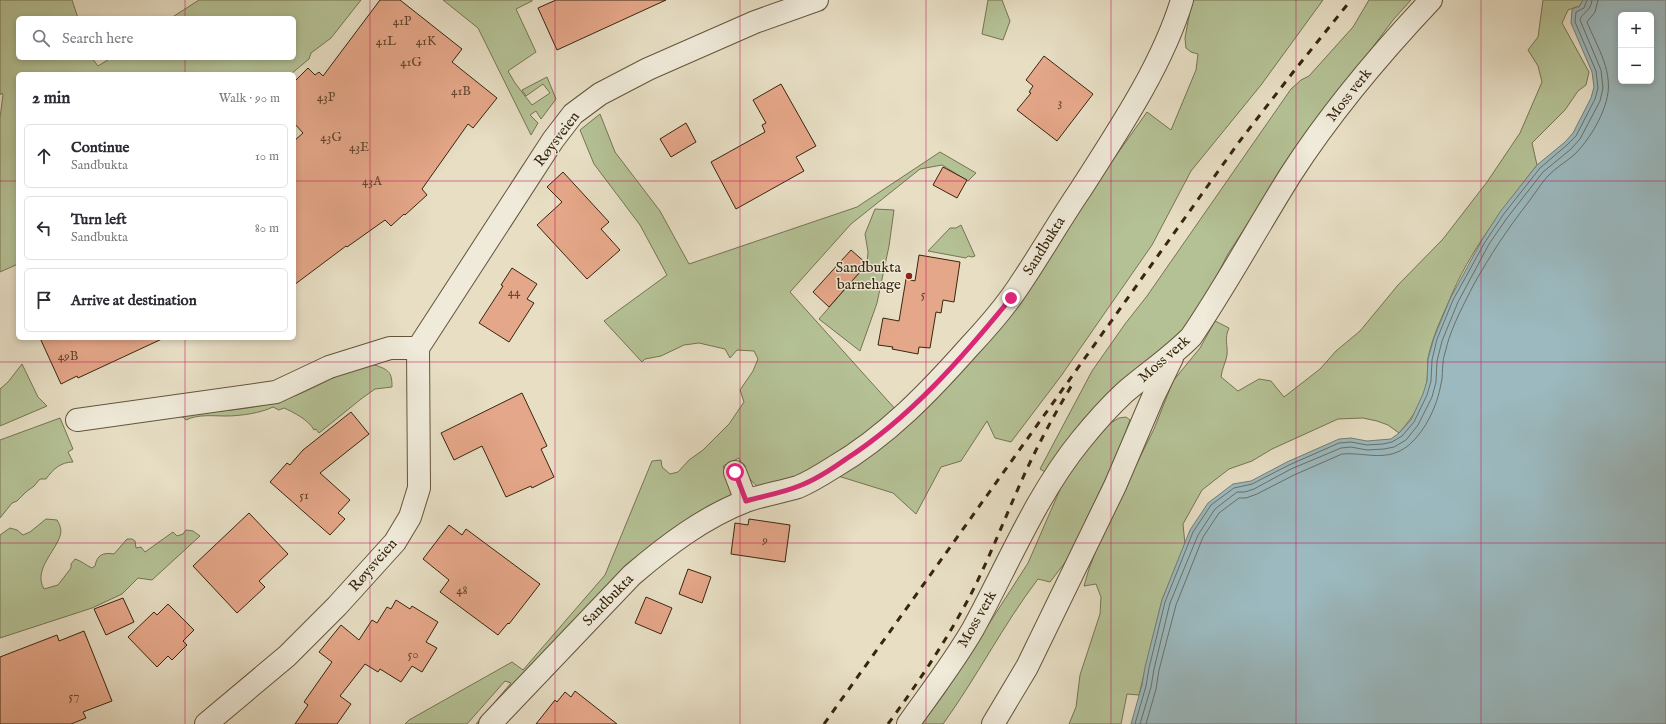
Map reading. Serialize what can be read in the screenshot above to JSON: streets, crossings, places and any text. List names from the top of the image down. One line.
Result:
{"streets":{"street":["Moss verk","Røysveien","Sandbukta"]},"places":["Sandbukta barnehage"],"house_numbers":["41P","41L","41K","41G","41B","43P","3","43G","43E","43A","44","5","49B","51","9","48","50","57"],"page":{"map_buttons":["+","−"],"search":"Search here","heading":["2 min","Walk · 90 m"],"list":[["Continue","Sandbukta","10 m"],["Turn left","Sandbukta","80 m"],"Arrive at destination"]}}
